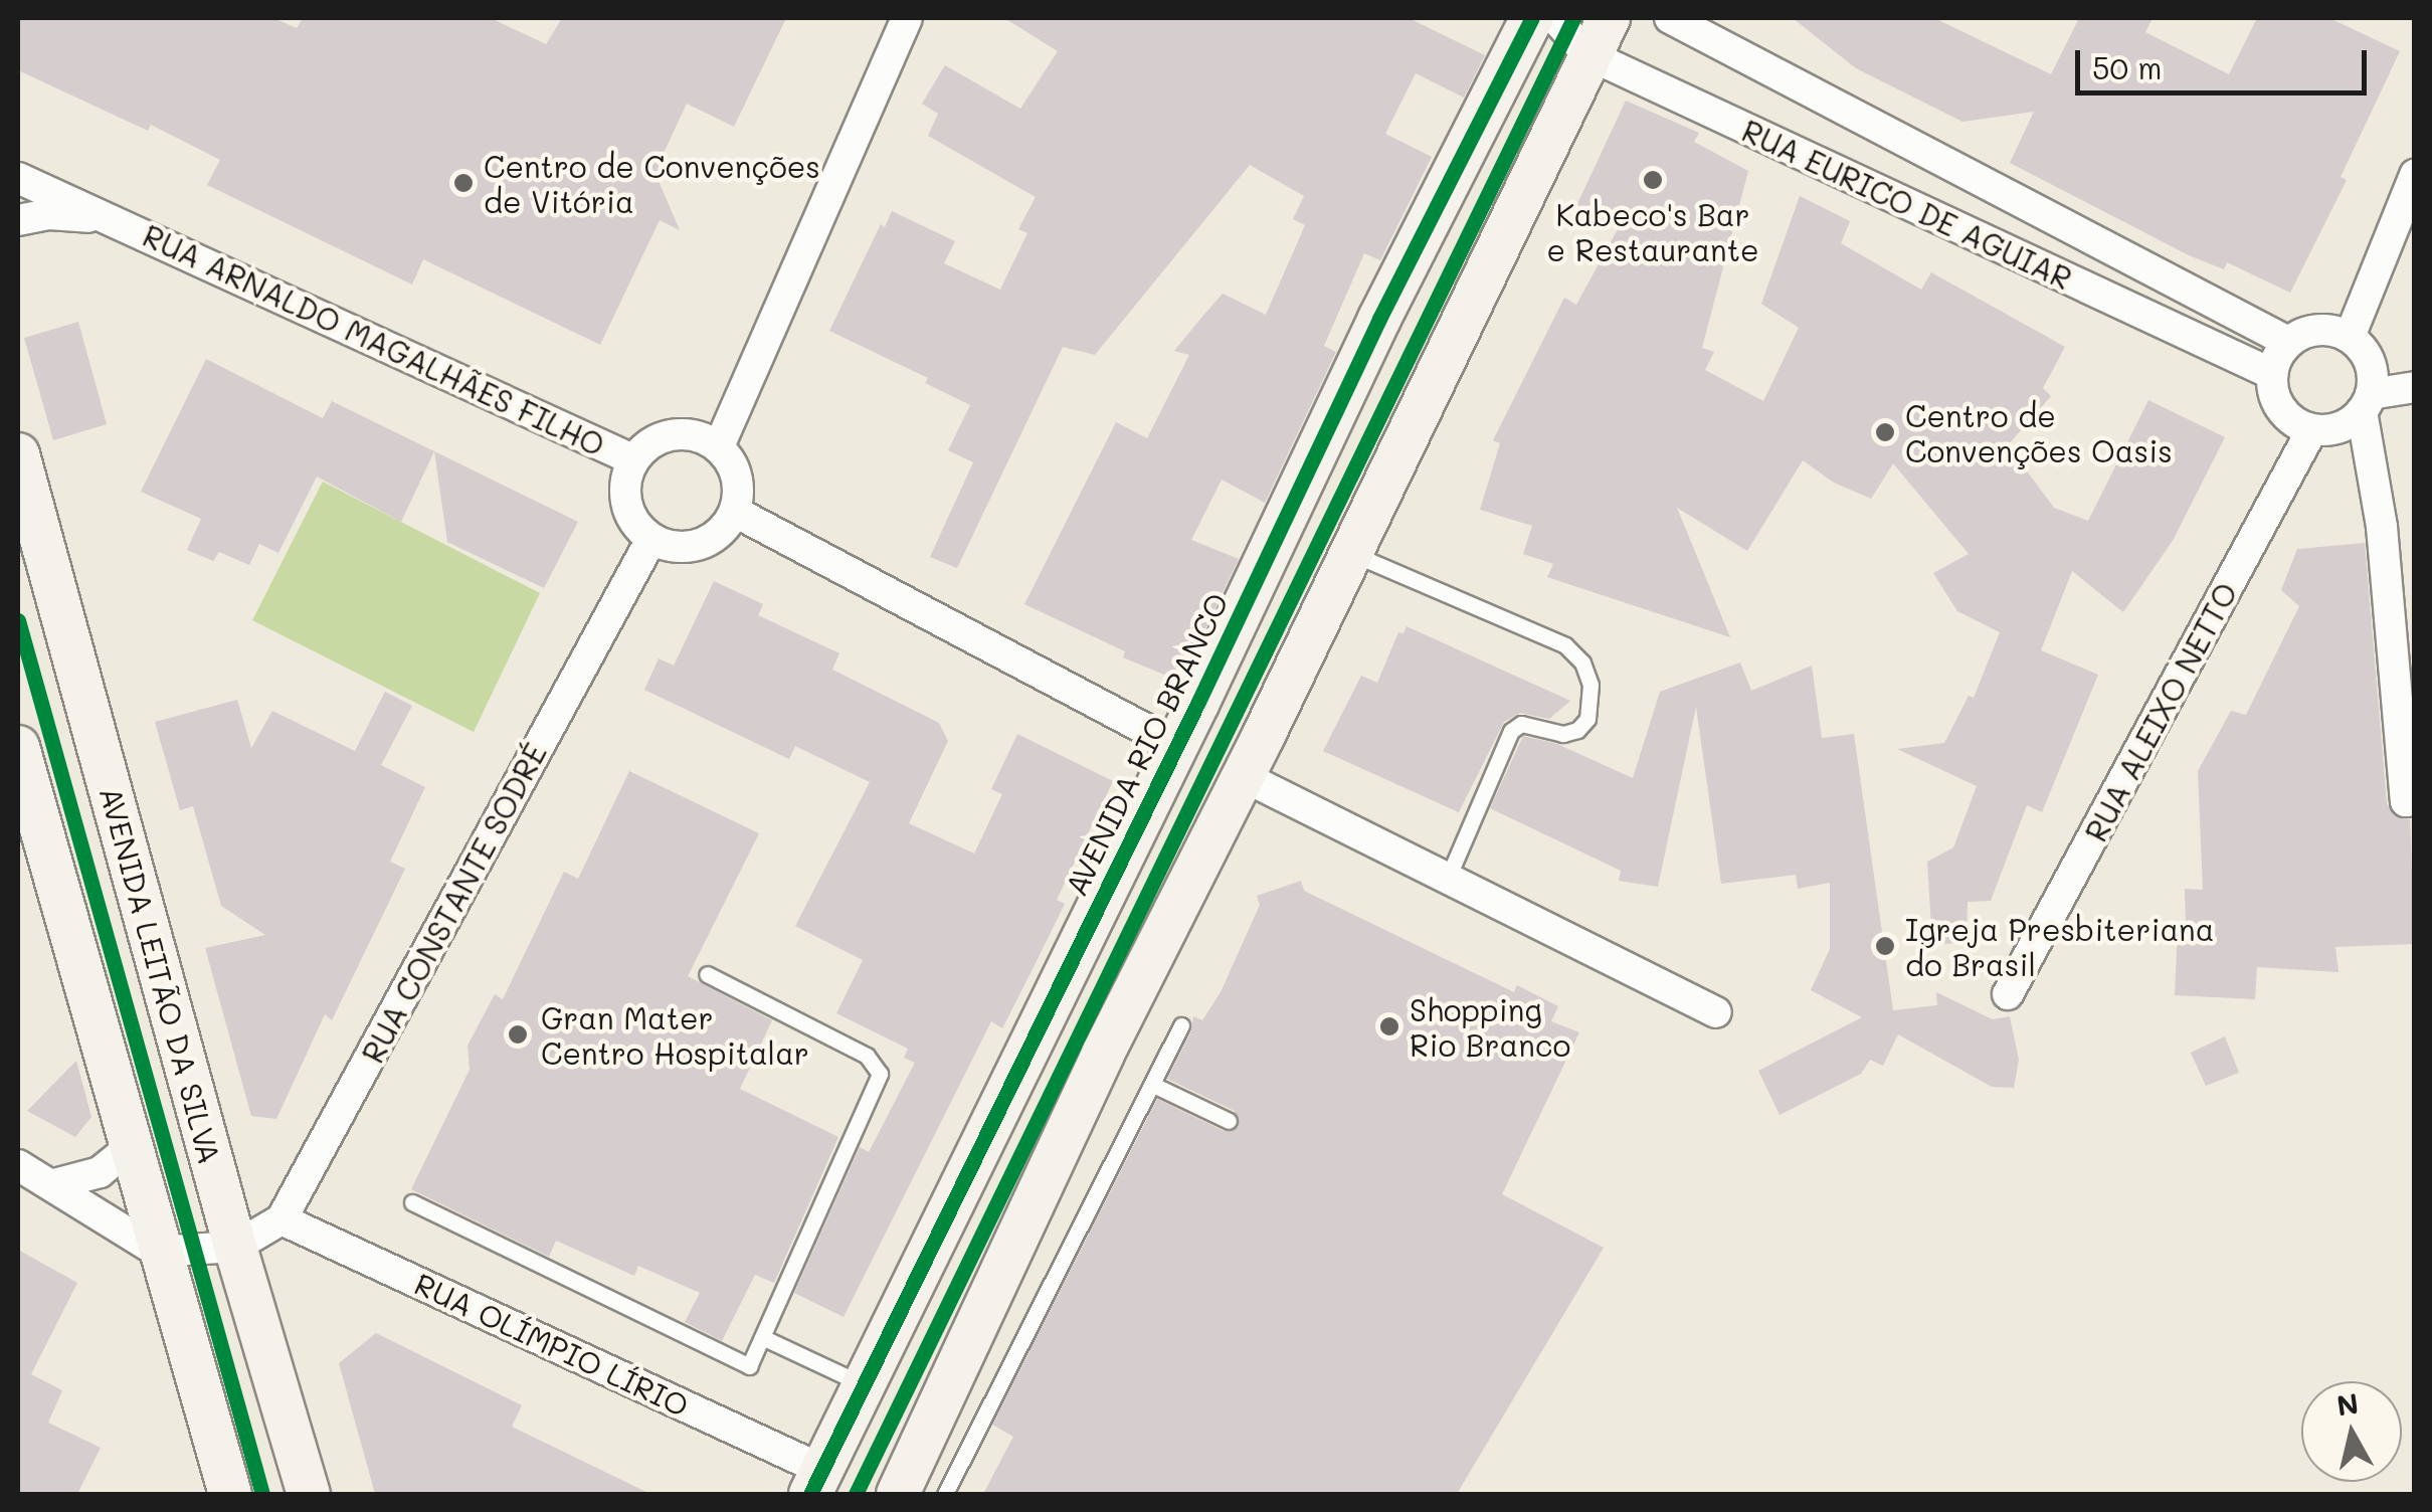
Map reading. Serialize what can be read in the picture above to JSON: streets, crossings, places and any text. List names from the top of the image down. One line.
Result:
{"streets":{"street":["RUA EURICO DE AGUIAR","RUA ARNALDO MAGALHÃES FILHO","RUA ALEIXO NETTO","AVENIDA RIO BRANCO","RUA CONSTANTE SODRÉ","AVENIDA LEITÃO DA SILVA","RUA OLÍMPIO LÍRIO"]},"crossings":[["RUA EURICO DE AGUIAR","RUA ALEIXO NETTO"],["RUA ARNALDO MAGALHÃES FILHO","RUA CONSTANTE SODRÉ"],["AVENIDA RIO BRANCO","RUA OLÍMPIO LÍRIO"],["RUA CONSTANTE SODRÉ","RUA OLÍMPIO LÍRIO"]],"places":["Kabeco's Bar e Restaurante","Centro de Convenções de Vitória","Centro de Convenções Oasis","Igreja Presbiteriana do Brasil","Shopping Rio Branco","Gran Mater Centro Hospitalar"],"scale_bar":"50 m","north":"top"}
